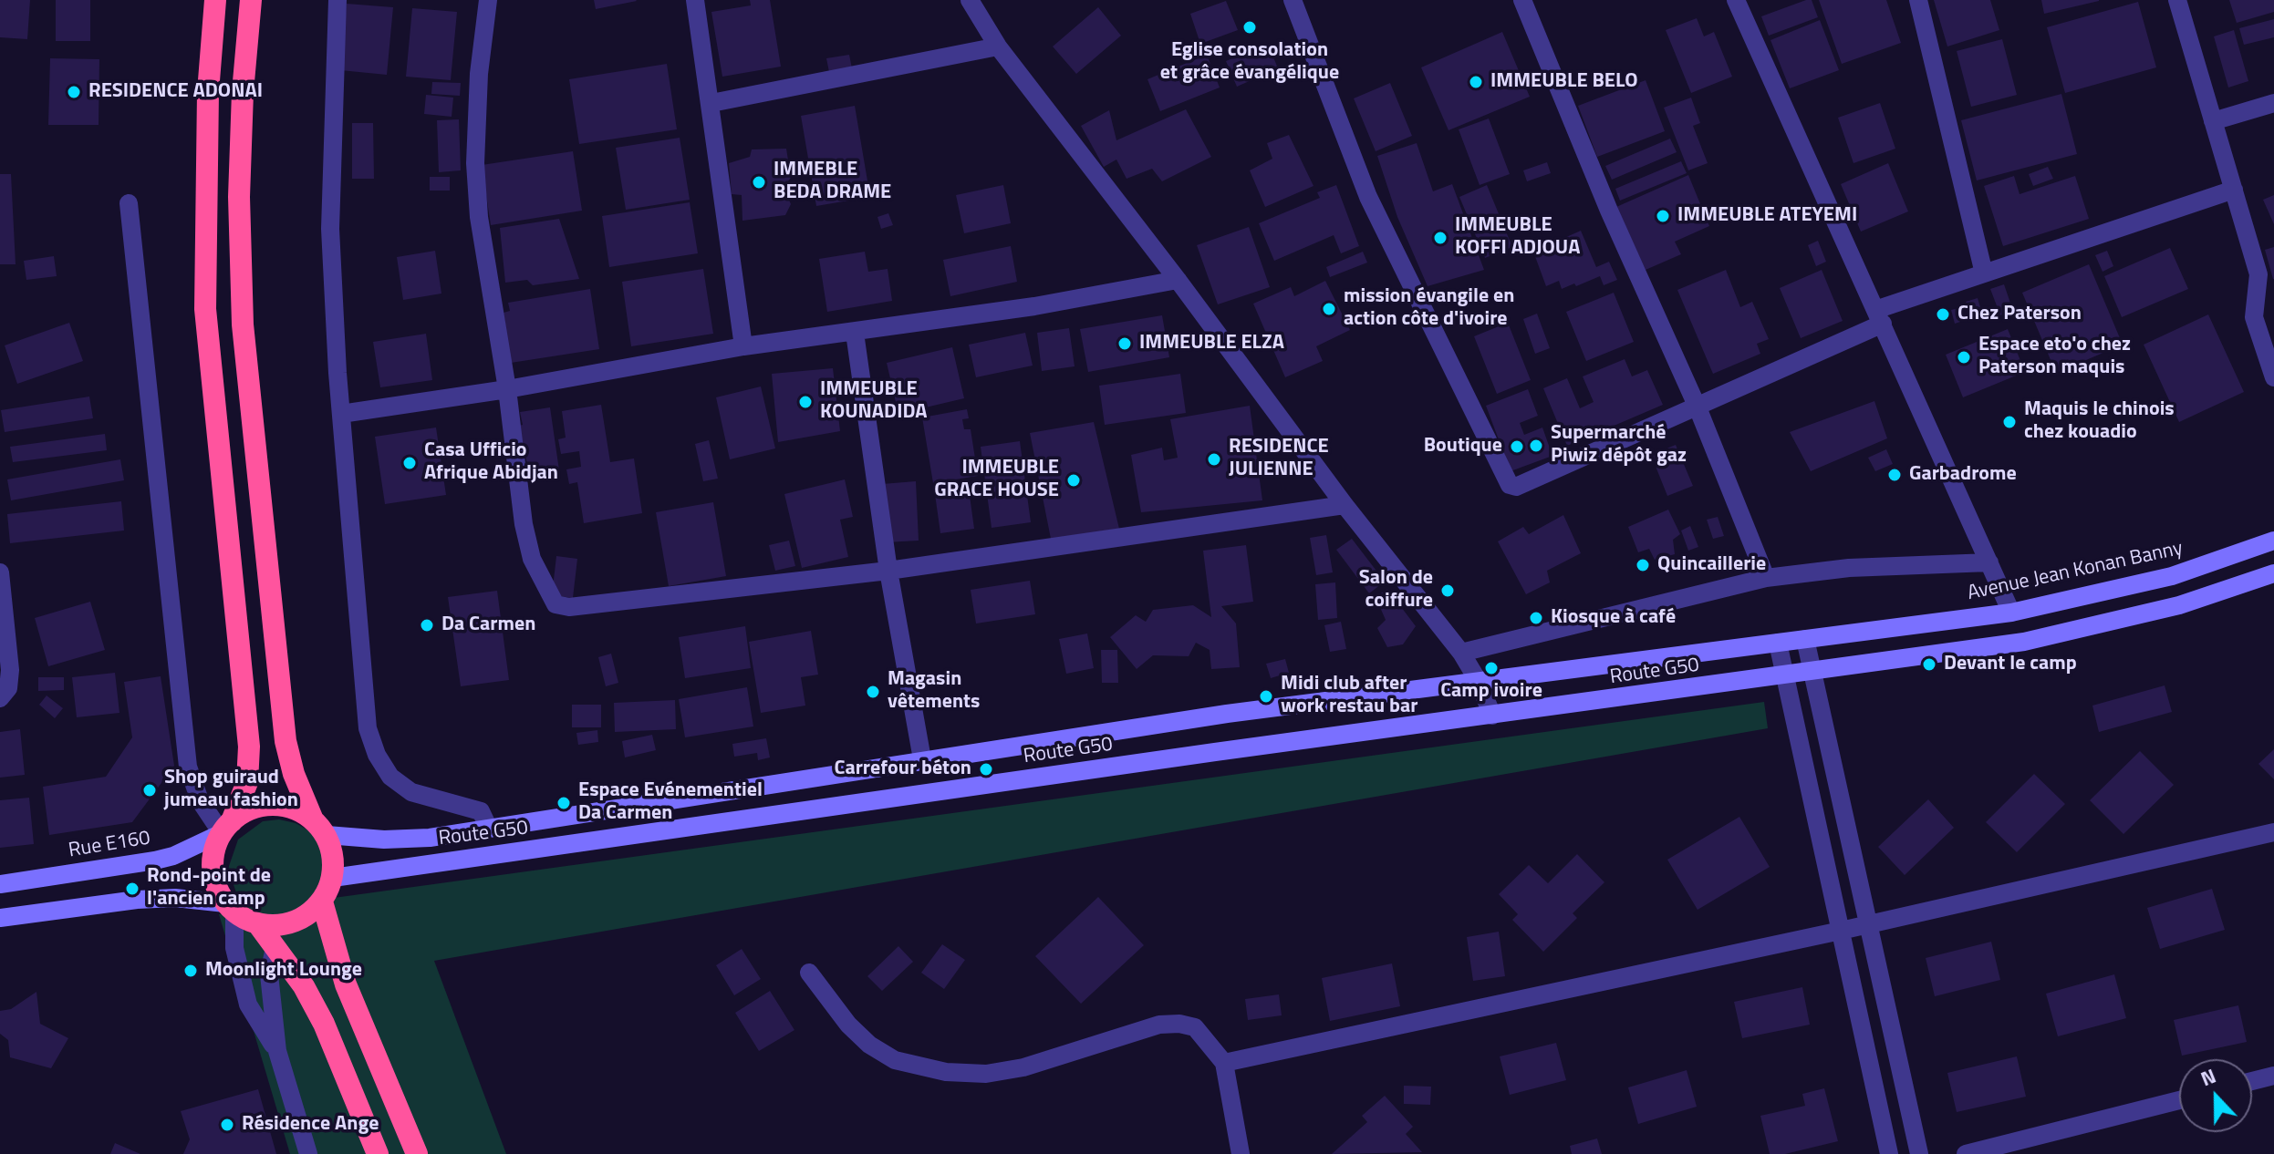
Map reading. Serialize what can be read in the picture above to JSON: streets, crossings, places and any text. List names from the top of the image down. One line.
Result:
{"streets":{"street":["Avenue Jean Konan Banny","Route G50","Rue E160"]},"crossings":[["Avenue Jean Konan Banny","Route G50"],["Route G50","Rue E160"]],"places":["Eglise consolation et grâce évangélique","IMMEUBLE BELO","RESIDENCE ADONAI","IMMEBLE BEDA DRAME","IMMEUBLE ATEYEMI","IMMEUBLE KOFFI ADJOUA","mission évangile en action côte d'ivoire","Chez Paterson","IMMEUBLE ELZA","Espace eto'o chez Paterson maquis","IMMEUBLE KOUNADIDA","Maquis le chinois chez kouadio","Supermarché Piwiz dépôt gaz","Boutique","RESIDENCE JULIENNE","Casa Ufficio Afrique Abidjan","Garbadrome","IMMEUBLE GRACE HOUSE","Quincaillerie","Salon de coiffure","Kiosque à café","Da Carmen","Devant le camp","Camp ivoire","Magasin vêtements","Midi club after work restau bar","Carrefour béton","Shop guiraud jumeau fashion","Espace Evénementiel Da Carmen","Rond-point de l'ancien camp","Moonlight Lounge","Résidence Ange"],"north":"top"}
